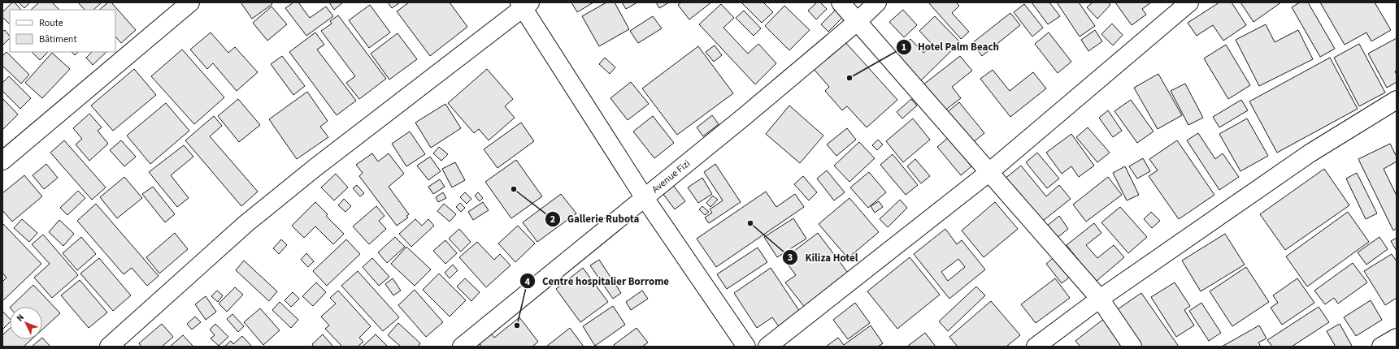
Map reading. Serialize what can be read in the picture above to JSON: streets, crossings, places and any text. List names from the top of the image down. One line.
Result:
{"streets":{"main road":["Avenue Fizi"]},"places":["Hotel Palm Beach","Gallerie Rubota","Kiliza Hotel","Centre hospitalier Borrome"],"legend":["Route","Bâtiment"],"north":"top left"}
